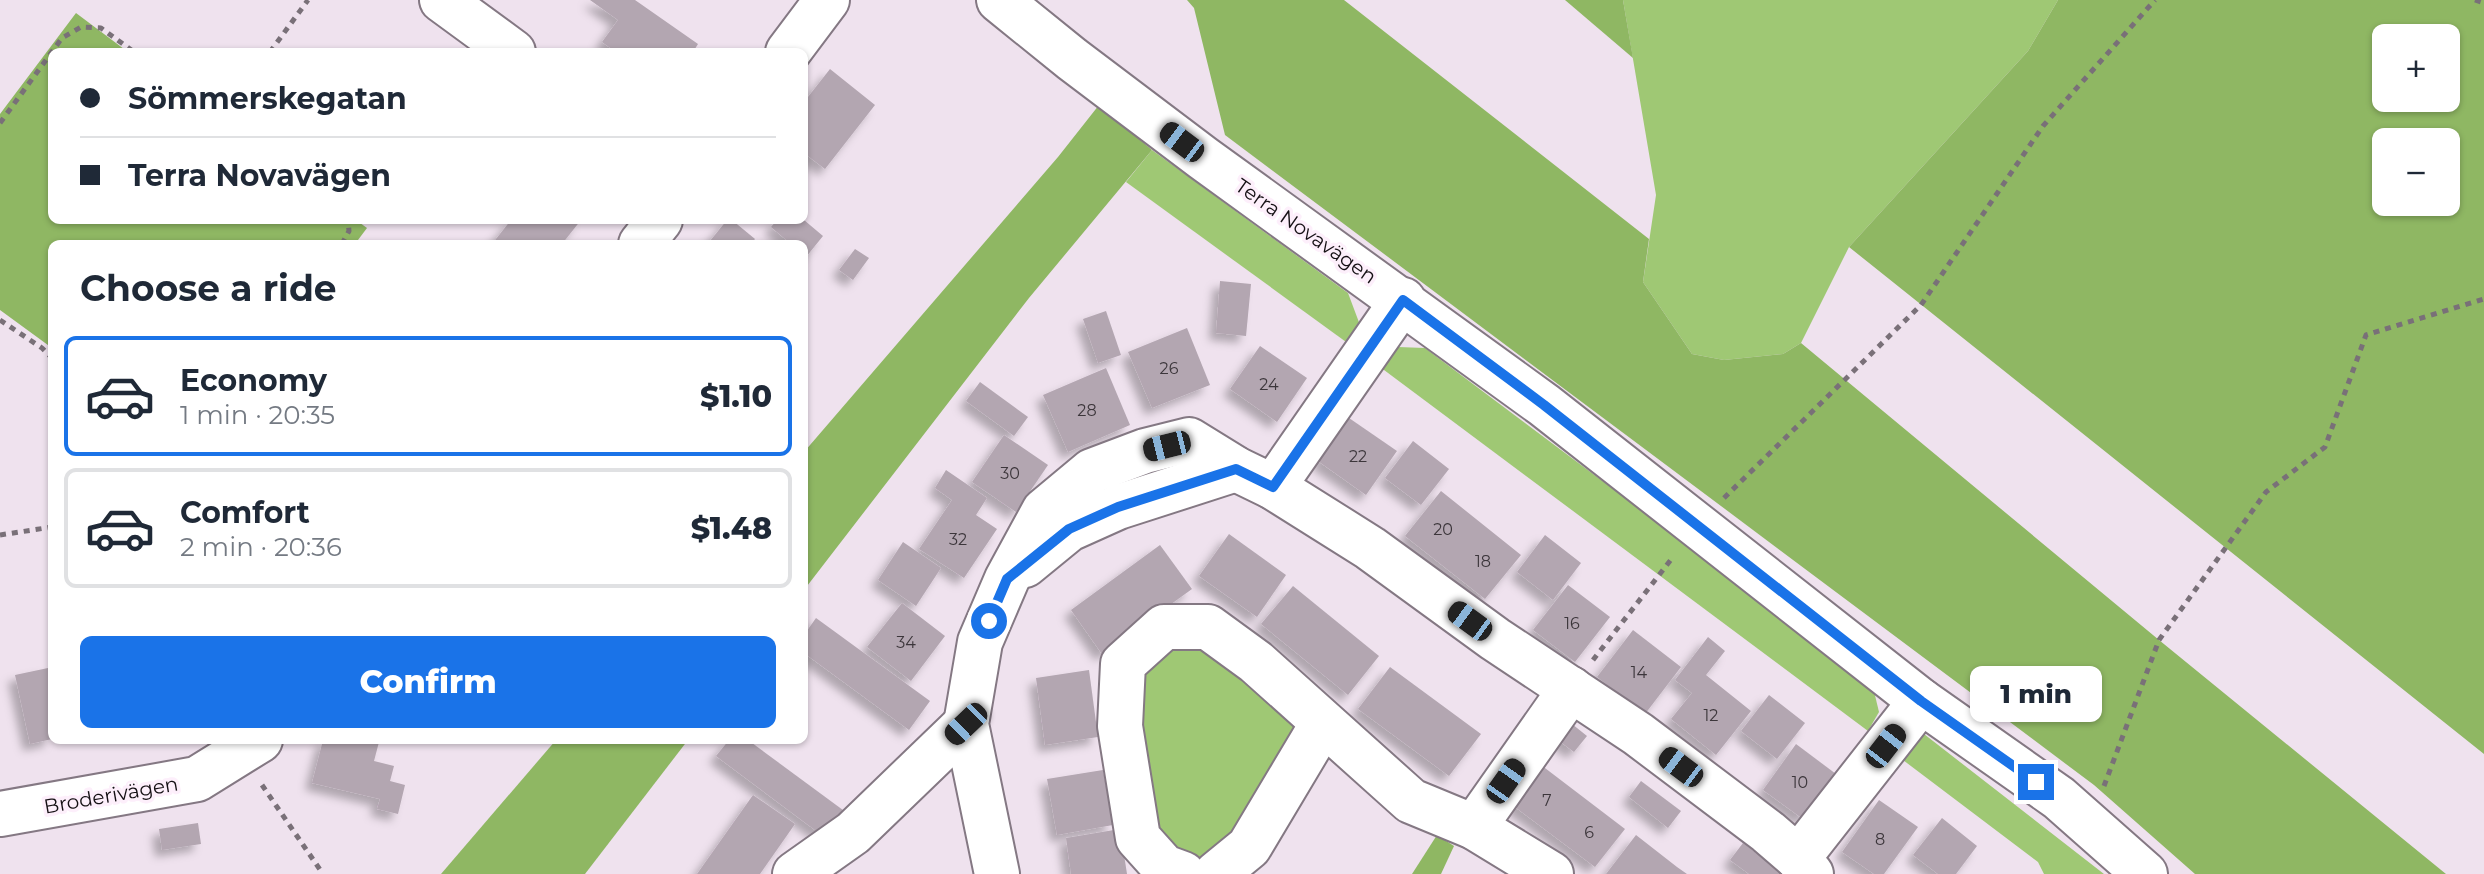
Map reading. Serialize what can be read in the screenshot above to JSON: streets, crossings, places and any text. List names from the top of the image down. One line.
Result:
{"streets":{"street":["Terra Novavägen","Broderivägen"]},"house_numbers":["26","24","28","22","30","20","32","18","16","34","14","12","10","7","6","8"],"page":{"map_buttons":["+","−"],"banner":["Sömmerskegatan","Terra Novavägen"],"heading":"Choose a ride","list":[{"name":"Economy","note":"1 min · 20:35","value":"$1.10"},{"name":"Comfort","note":"2 min · 20:36","value":"$1.48"}],"buttons":"Confirm","bubble":"1 min"}}
